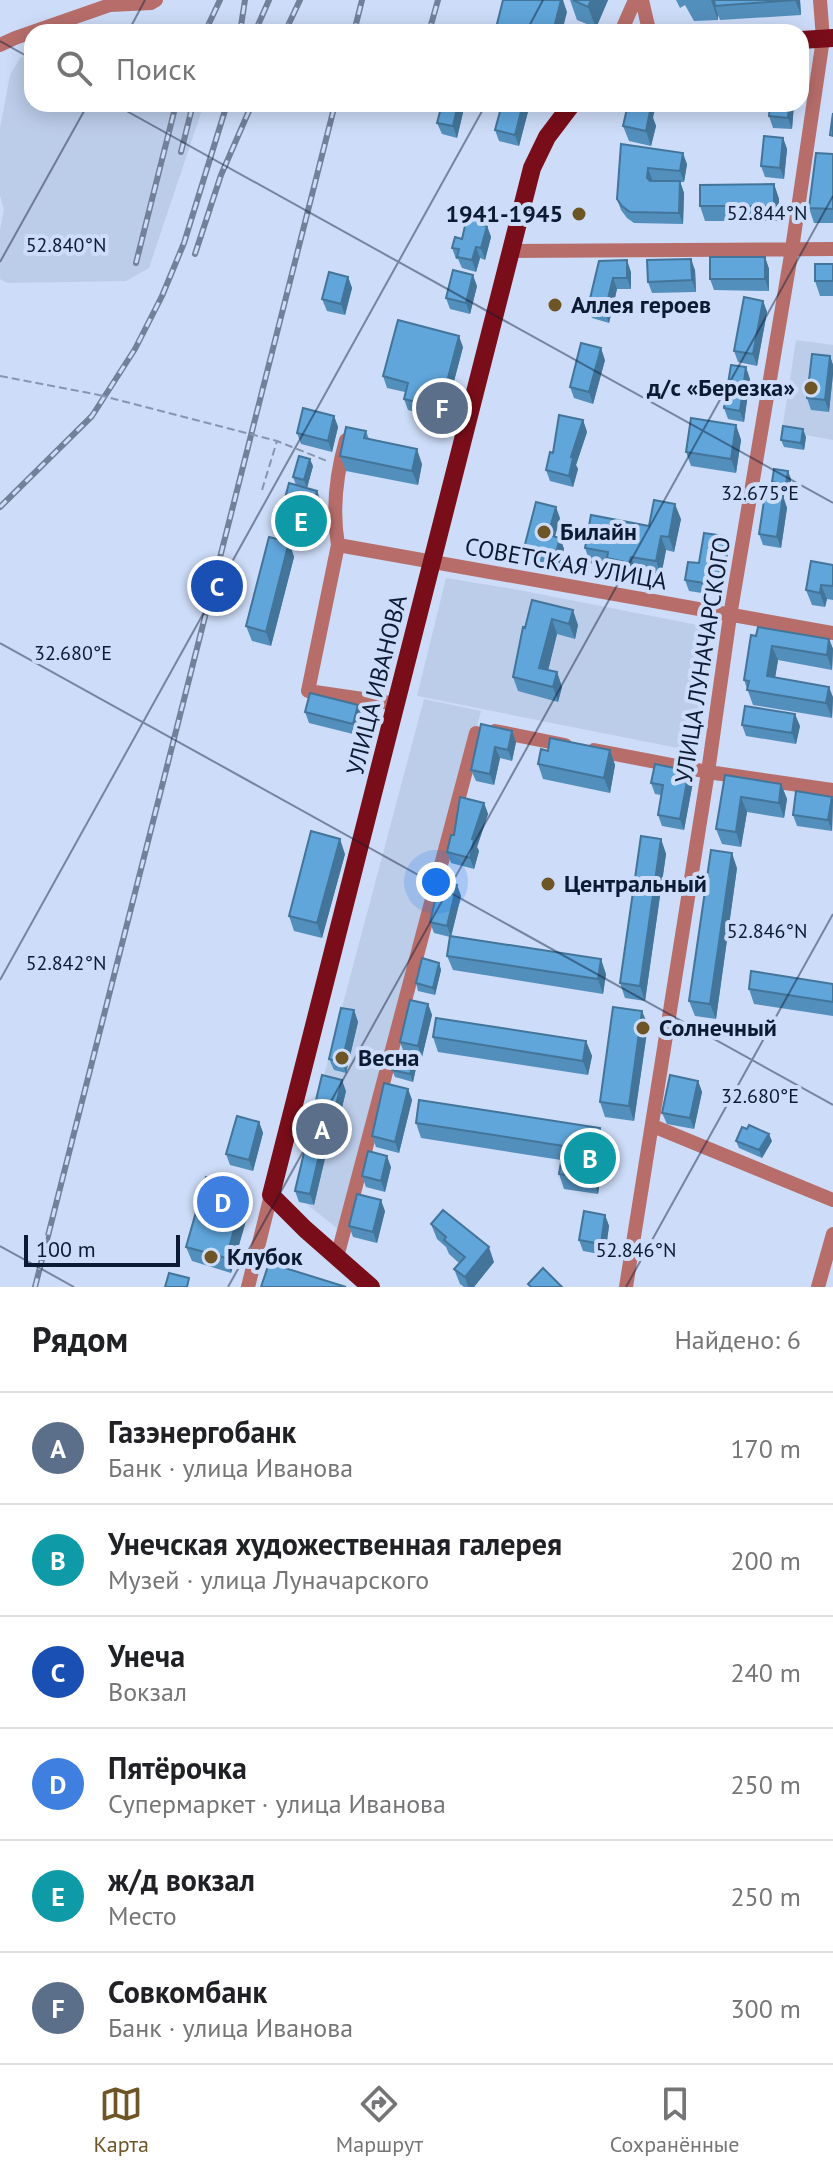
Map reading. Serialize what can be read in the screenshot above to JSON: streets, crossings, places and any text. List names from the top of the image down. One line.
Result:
{"streets":{"main road":["УЛИЦА ИВАНОВА"],"street":["СОВЕТСКАЯ УЛИЦА","УЛИЦА ЛУНАЧАРСКОГО"]},"crossings":[["СОВЕТСКАЯ УЛИЦА","УЛИЦА ЛУНАЧАРСКОГО"],["СОВЕТСКАЯ УЛИЦА","УЛИЦА ИВАНОВА"]],"places":["1941-1945","Аллея героев","д/с «Березка»","Билайн","Центральный","Солнечный","Весна","Клубок"],"scale_bar":"100 m","page":{"search":"Поиск","pins":["F","E","C","A","B","D"],"scale":"100 m","heading":["Рядом","Найдено: 6"],"list":[{"mark":"A","name":"Газэнергобанк","note":"Банк · улица Иванова","value":"170 m"},{"mark":"B","name":"Унечская художественная галерея","note":"Музей · улица Луначарского","value":"200 m"},{"mark":"C","name":"Унеча","note":"Вокзал","value":"240 m"},{"mark":"D","name":"Пятёрочка","note":"Супермаркет · улица Иванова","value":"250 m"},{"mark":"E","name":"ж/д вокзал","note":"Место","value":"250 m"},{"mark":"F","name":"Совкомбанк","note":"Банк · улица Иванова","value":"300 m"}],"nav":["Карта","Маршрут","Сохранённые"]},"coordinates":["52.844°N","52.840°N","32.675°E","32.680°E","52.846°N","52.842°N"]}
